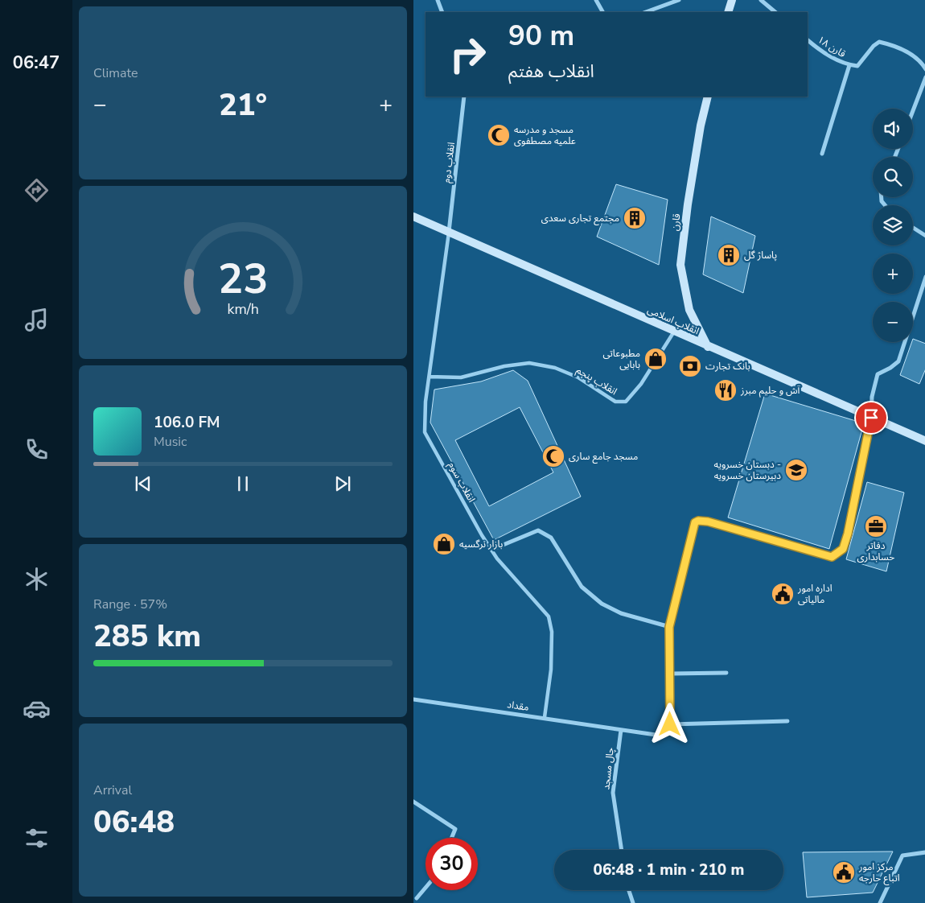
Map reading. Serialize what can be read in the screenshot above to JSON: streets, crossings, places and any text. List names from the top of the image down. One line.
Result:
{"streets":{"main road":["قارن","انقلاب اسلامی"],"street":["قارن ۱۸","انقلاب دوم","انقلاب پنجم","انقلاب سوم","مقداد","چال مسجد"]},"crossings":[["انقلاب دوم","انقلاب اسلامی"],["انقلاب دوم","انقلاب سوم"],["قارن","انقلاب اسلامی"],["انقلاب اسلامی","انقلاب پنجم"],["انقلاب اسلامی","انقلاب سوم"],["انقلاب پنجم","انقلاب سوم"],["انقلاب سوم","مقداد"],["مقداد","چال مسجد"]],"places":{"mosque":["مسجد و مدرسه علمیه مصطفوی","مسجد جامع ساری"],"building":["مجتمع تجاری سعدی","پاساژ گل"],"shop":["مطبوعاتی بابایی","بازار نرگسیه"],"bank":["بانک تجارت"],"restaurant":["آش و حلیم مبرز"],"school or university":["دبستان خسرویه - دبیرستان خسرویه"],"office":["دفاتر حسابداری"],"public building":["اداره امور مالیاتی","مرکز امور اتباع حارجه"]},"page":{"tabs":"06:47","tile":["Climate",["Range · 57%","285 km"],["Arrival","06:48"]],"turn":["90 m","انقلاب هفتم"],"heat":["−","21°","+"],"map_buttons":["+","−"],"song":["106.0 FM","Music"],"limit":"30","trip":"06:48 · 1 min · 210 m","gauge":["23","km/h"]}}
